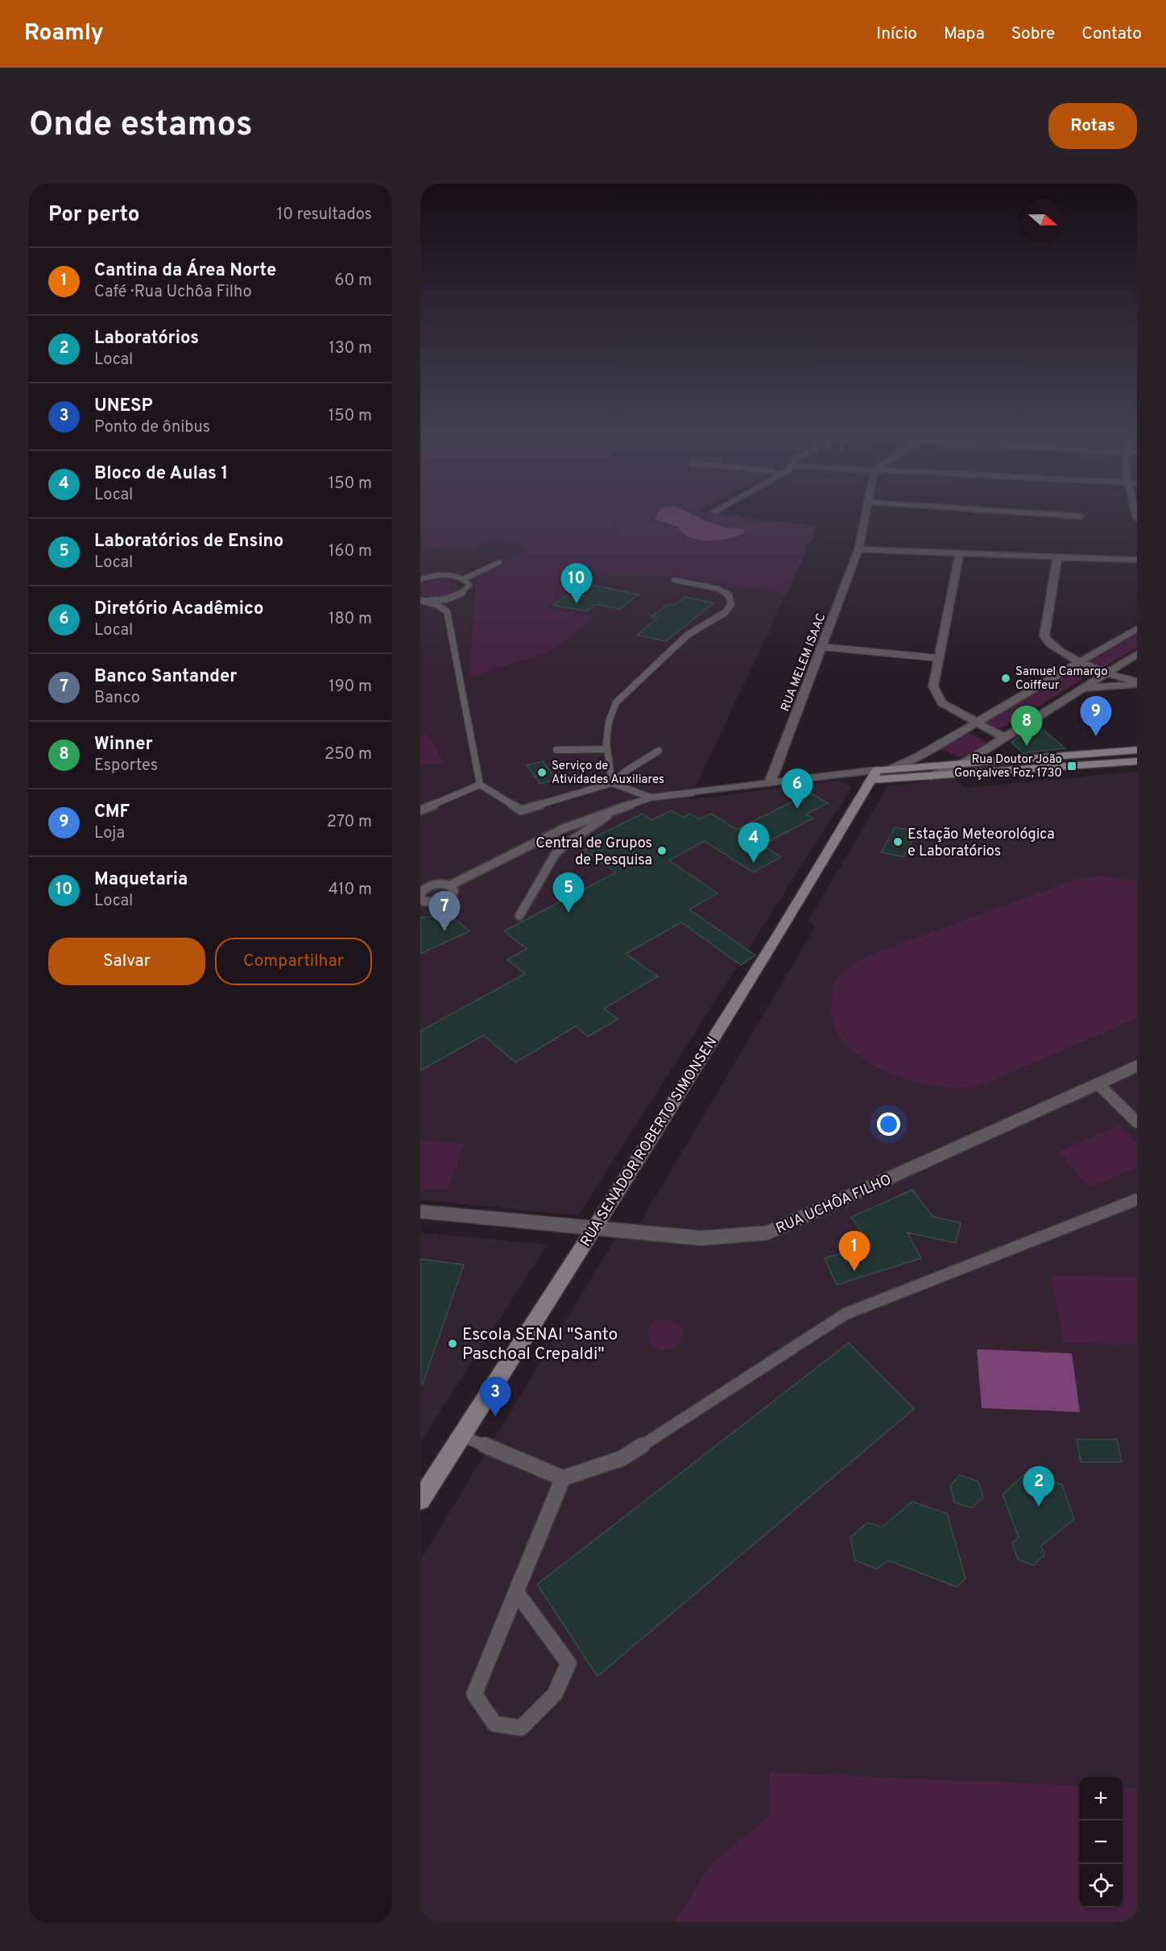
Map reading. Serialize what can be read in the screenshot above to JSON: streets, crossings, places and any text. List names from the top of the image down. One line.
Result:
{"streets":{"street":["RUA MELEM ISAAC","RUA SENADOR ROBERTO SIMONSEN","RUA UCHÔA FILHO"]},"crossings":[["RUA SENADOR ROBERTO SIMONSEN","RUA UCHÔA FILHO"]],"places":{"other":["Samuel Camargo Coiffeur","Serviço de Atividades Auxiliares","Estação Meteorológica e Laboratórios","Central de Grupos de Pesquisa","Escola SENAI \"Santo Paschoal Crepaldi\""],"transit":["Rua Doutor João Gonçalves Foz, 1730"]},"north":"right","page":{"header":"Roamly","nav":["Início","Mapa","Sobre","Contato"],"buttons":["Rotas",["Salvar","Compartilhar"]],"title":"Onde estamos","heading":["Por perto","10 resultados"],"list":[{"mark":"1","name":"Cantina da Área Norte","note":"Café · Rua Uchôa Filho","value":"60 m"},{"mark":"2","name":"Laboratórios","note":"Local","value":"130 m"},{"mark":"3","name":"UNESP","note":"Ponto de ônibus","value":"150 m"},{"mark":"4","name":"Bloco de Aulas 1","note":"Local","value":"150 m"},{"mark":"5","name":"Laboratórios de Ensino","note":"Local","value":"160 m"},{"mark":"6","name":"Diretório Acadêmico","note":"Local","value":"180 m"},{"mark":"7","name":"Banco Santander","note":"Banco","value":"190 m"},{"mark":"8","name":"Winner","note":"Esportes","value":"250 m"},{"mark":"9","name":"CMF","note":"Loja","value":"270 m"},{"mark":"10","name":"Maquetaria","note":"Local","value":"410 m"}],"pins":["10","9","8","6","4","5","7","1","3","2"],"map_buttons":["+","−"]}}
